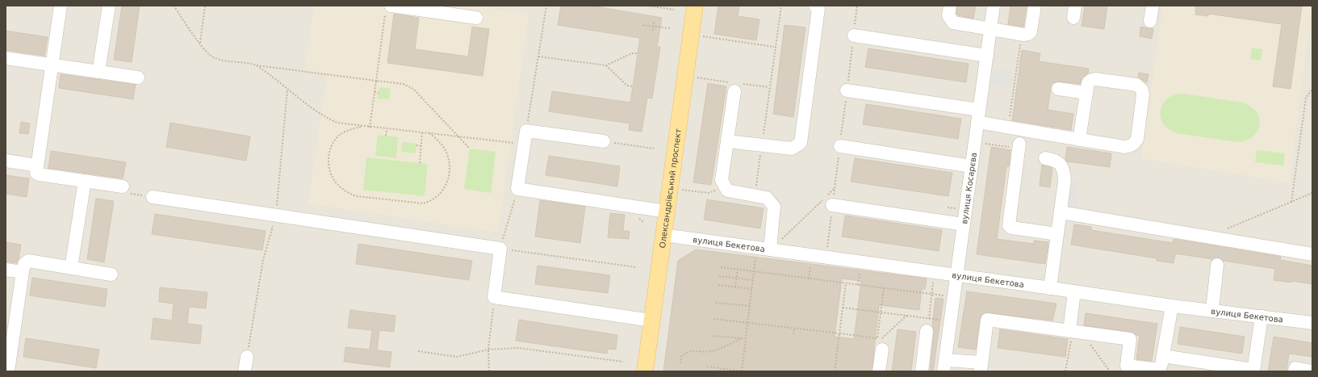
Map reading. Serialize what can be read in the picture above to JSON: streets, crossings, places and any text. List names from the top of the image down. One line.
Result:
{"streets":{"main road":["Олександрівський проспект"],"street":["вулиця Косарєва","вулиця Бекетова"]},"crossings":[["Олександрівський проспект","вулиця Бекетова"],["вулиця Косарєва","вулиця Бекетова"]]}
